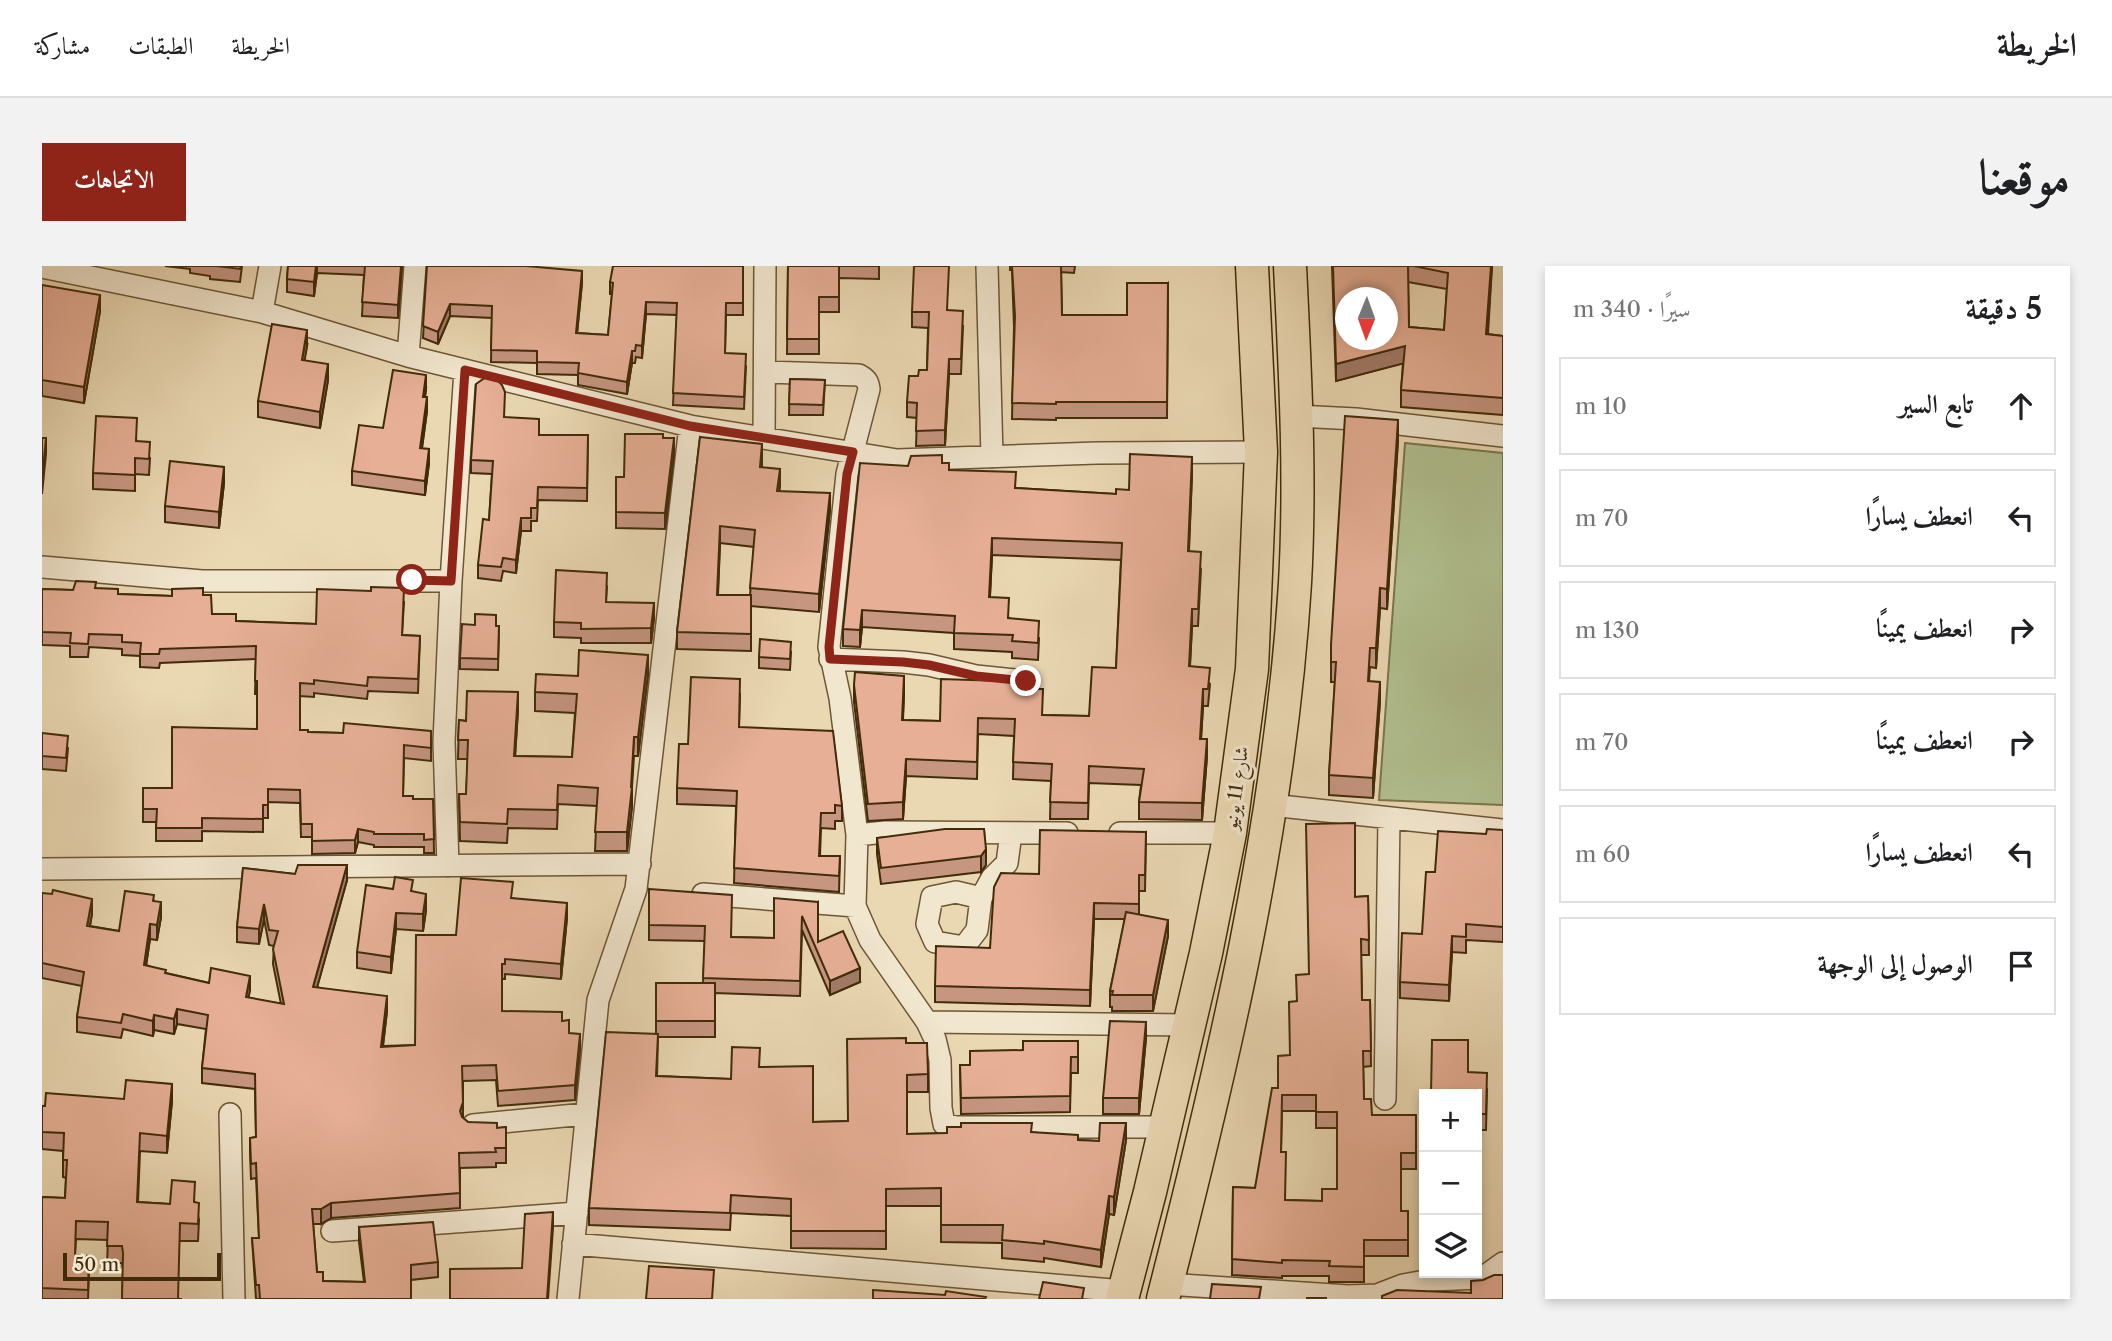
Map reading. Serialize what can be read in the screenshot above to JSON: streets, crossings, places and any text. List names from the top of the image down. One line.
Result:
{"streets":{"highway":["شارع 11 يونيو"]},"scale_bar":"50 m","north":"bottom","page":{"header":"الخريطة","nav":["الخريطة","الطبقات","مشاركة"],"title":"موقعنا","buttons":"الاتجاهات","heading":["5 دقيقة","سيرًا · 340 m"],"list":[["تابع السير","10 m"],["انعطف يسارًا","70 m"],["انعطف يمينًا","130 m"],["انعطف يمينًا","70 m"],["انعطف يسارًا","60 m"],"الوصول إلى الوجهة"],"map_buttons":["+","−"],"scale":"50 m"}}
